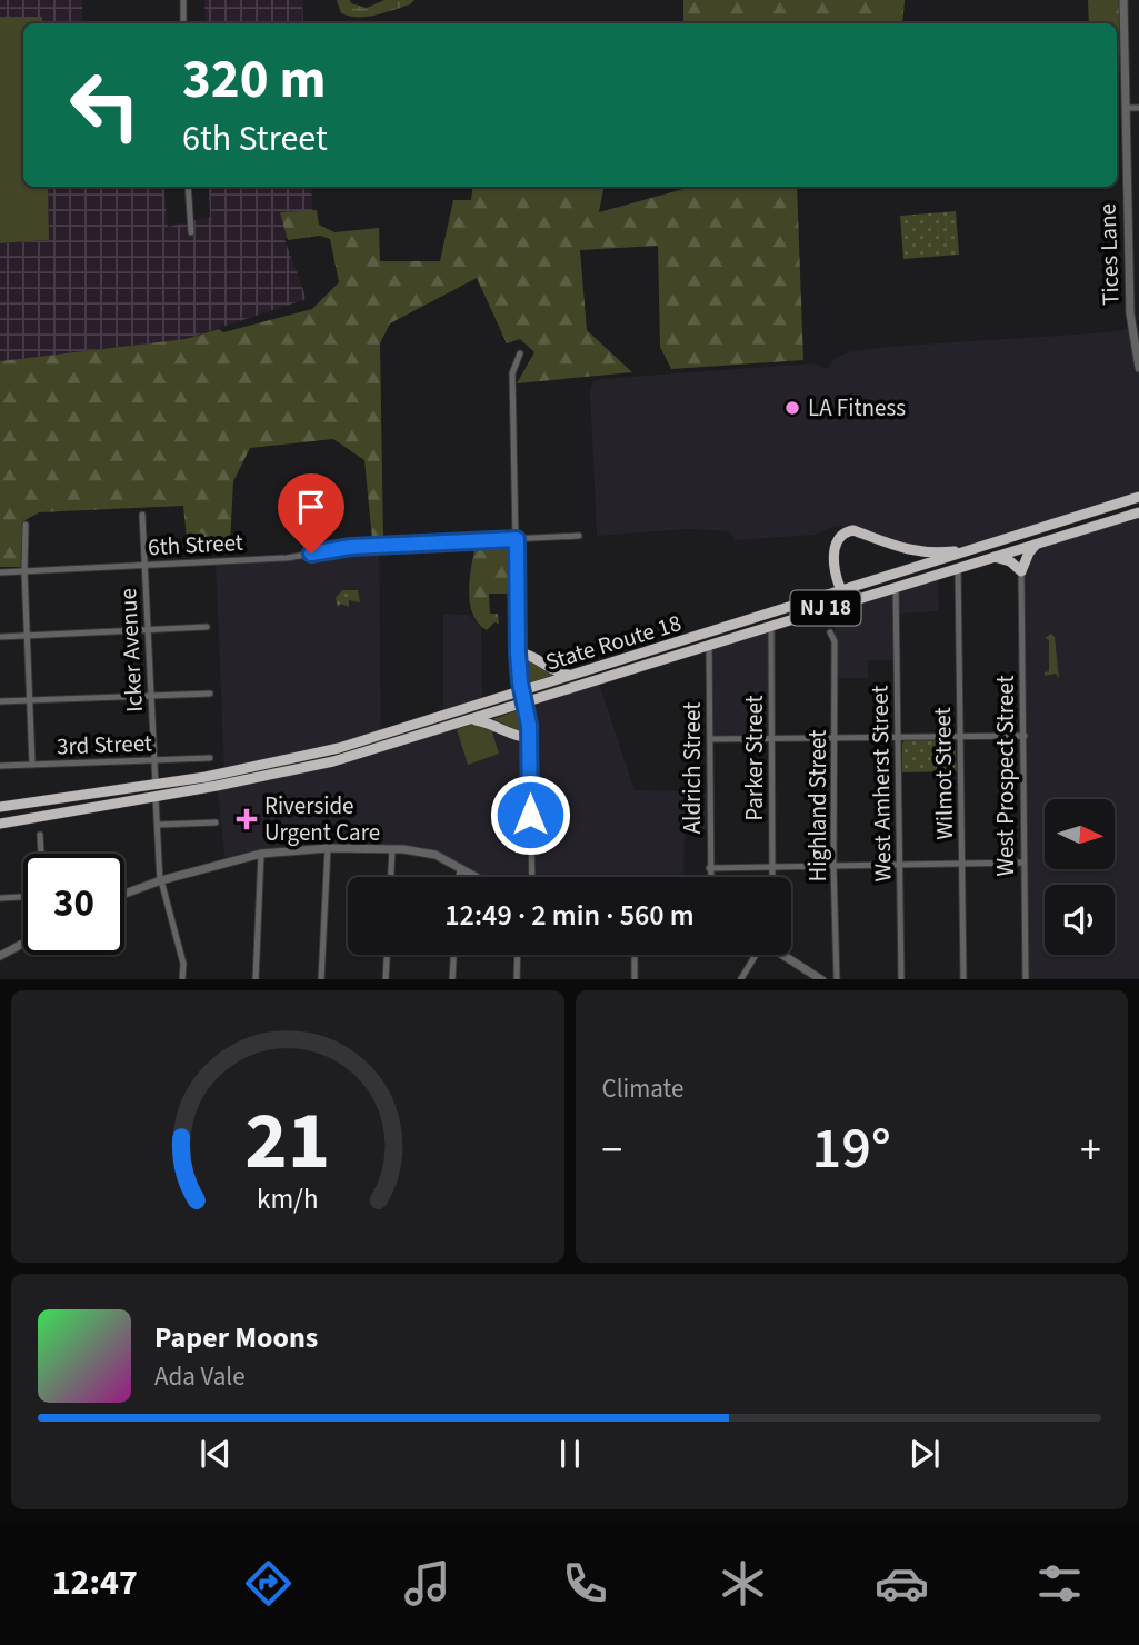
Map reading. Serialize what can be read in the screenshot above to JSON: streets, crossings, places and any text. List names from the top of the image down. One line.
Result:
{"streets":{"highway":["NJ 18","State Route 18"],"street":["Tices Lane","6th Street","Icker Avenue","3rd Street","Parker Street","Aldrich Street","Wilmot Street","West Prospect Street","West Amherst Street","Highland Street"]},"crossings":[["6th Street","Icker Avenue"],["State Route 18","Icker Avenue"],["State Route 18","Parker Street"],["State Route 18","Aldrich Street"],["State Route 18","Wilmot Street"],["State Route 18","West Amherst Street"],["Icker Avenue","3rd Street"]],"places":{"other":["LA Fitness"],"health":["Riverside Urgent Care"]},"north":"right","page":{"turn":["320 m","6th Street"],"limit":"30","trip":"12:49 · 2 min · 560 m","tile":"Climate","heat":["−","19°","+"],"song":["Paper Moons","Ada Vale"],"tabs":"12:47","gauge":["21","km/h"]}}
